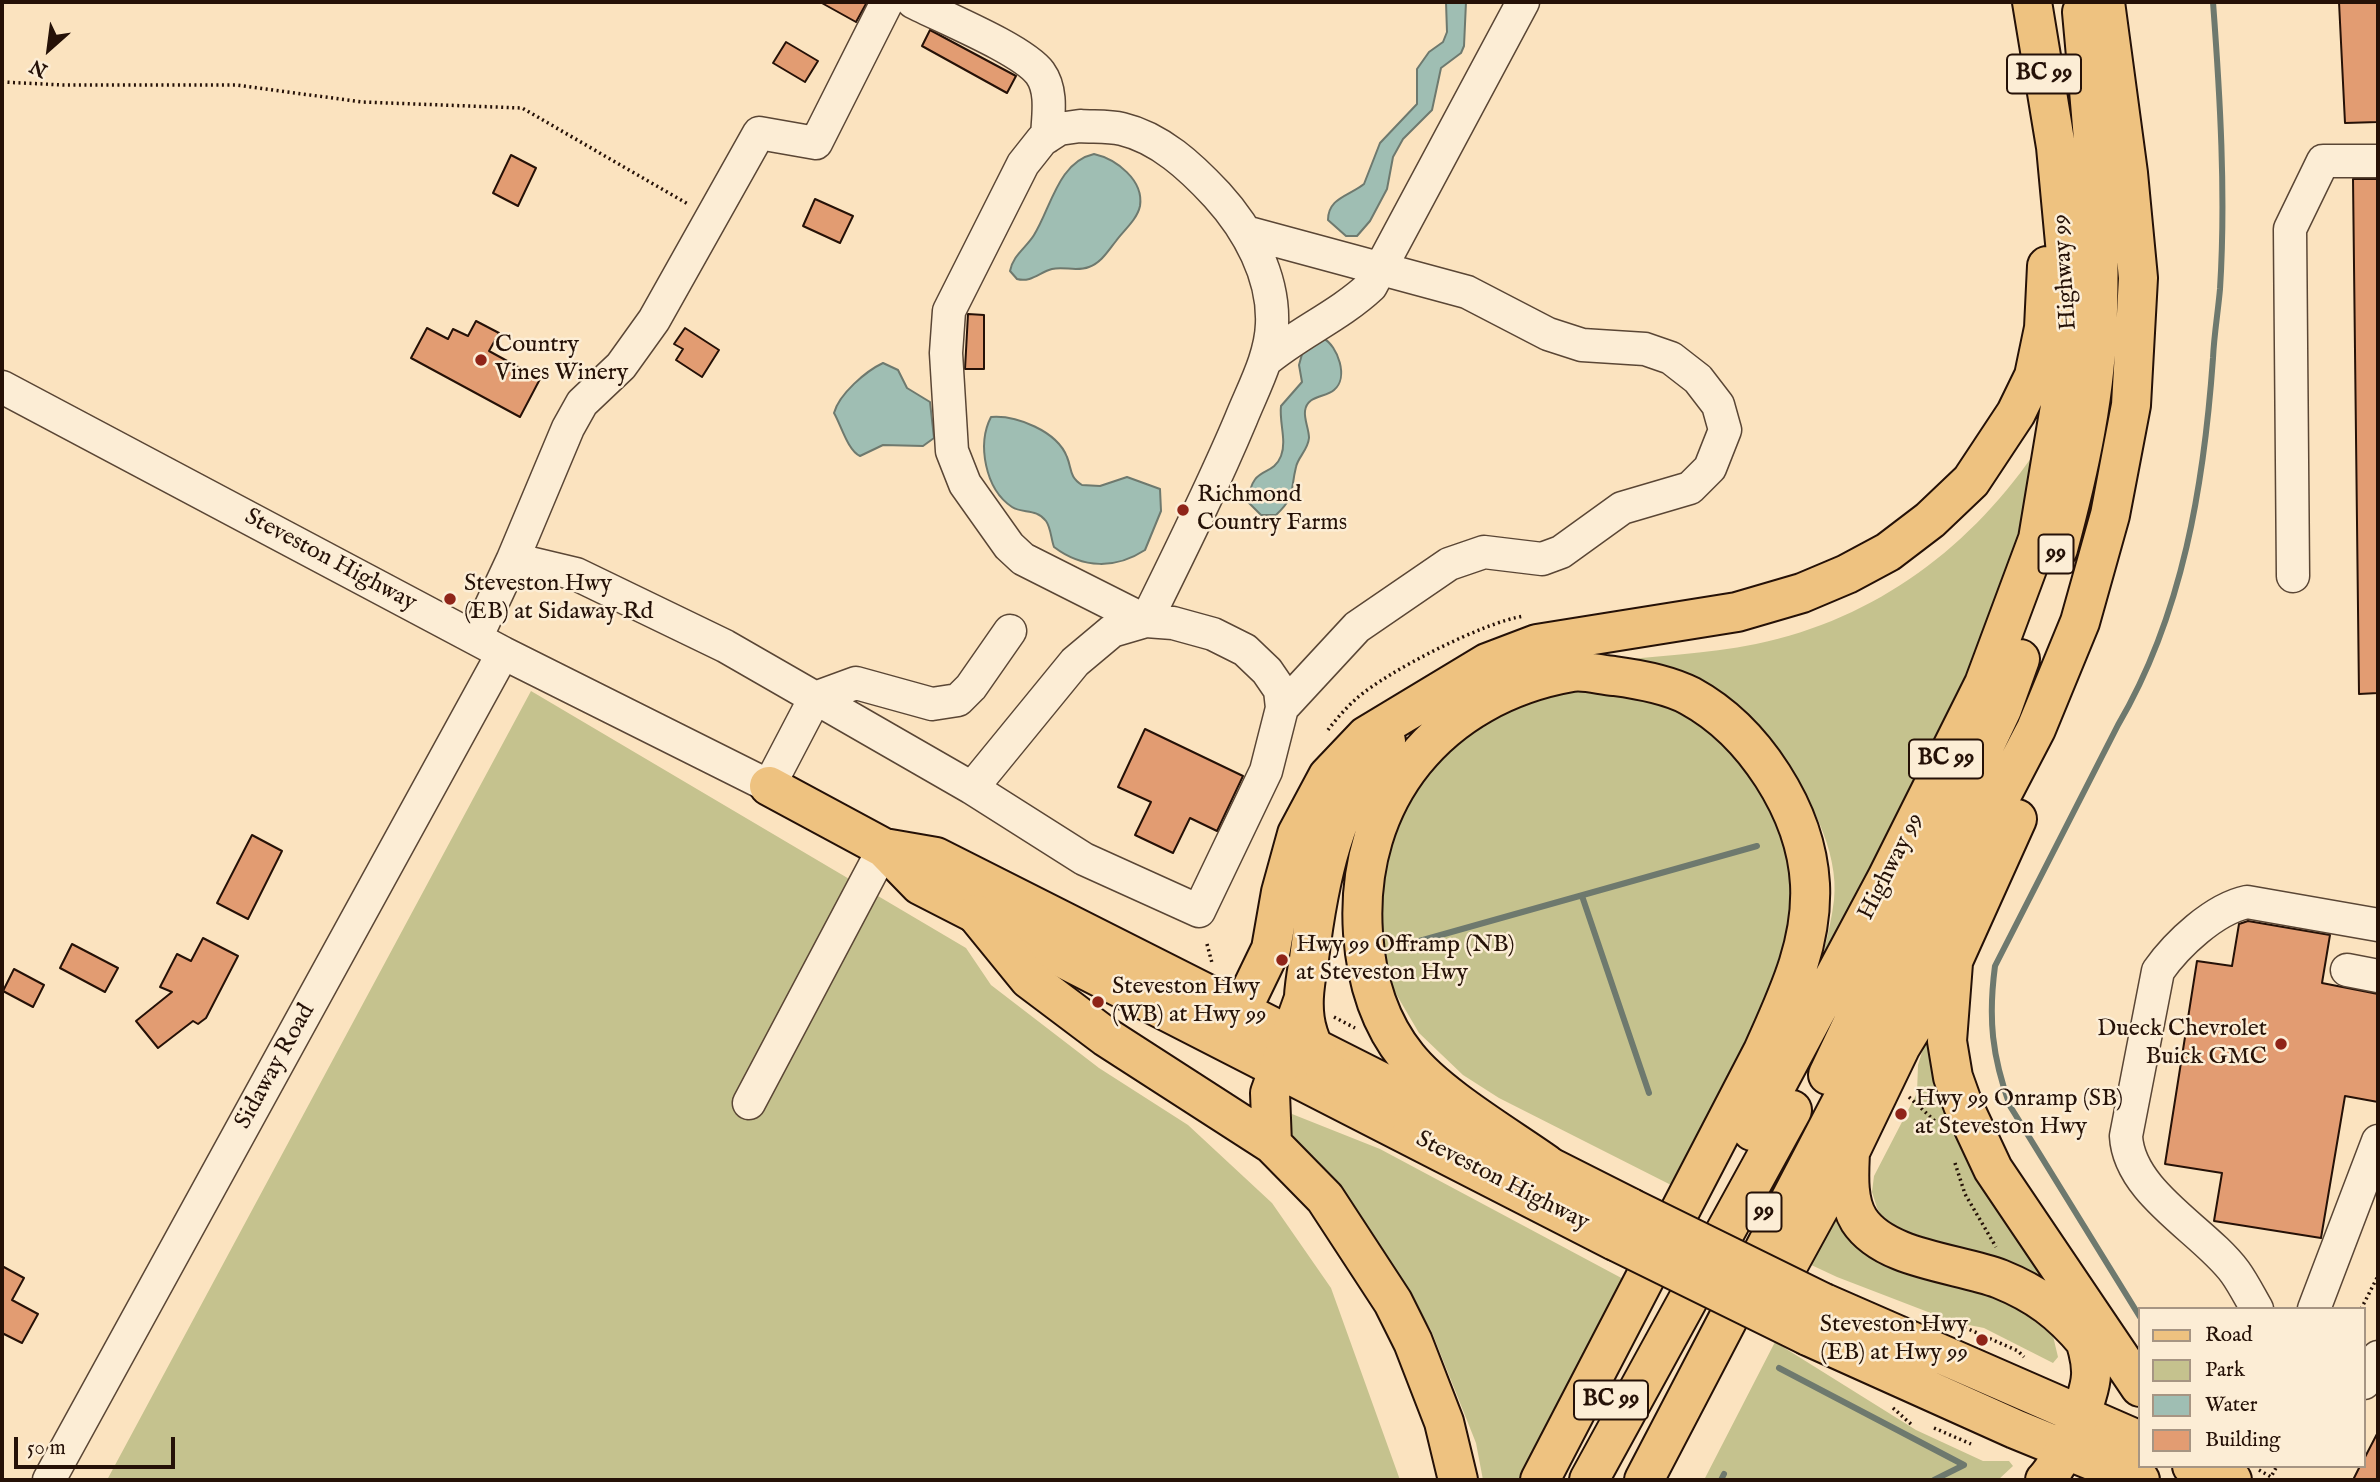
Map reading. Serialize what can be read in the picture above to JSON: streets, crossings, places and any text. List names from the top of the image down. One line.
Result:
{"streets":{"main road":["BC 99","Highway 99","99","Steveston Highway"],"street":["Sidaway Road"]},"crossings":[["Highway 99","99"],["Steveston Highway","Sidaway Road"]],"places":["Country Vines Winery","Richmond Country Farms","Steveston Hwy (EB) at Sidaway Rd","Hwy 99 Offramp (NB) at Steveston Hwy","Steveston Hwy (WB) at Hwy 99","Dueck Chevrolet Buick GMC","Hwy 99 Onramp (SB) at Steveston Hwy","Steveston Hwy (EB) at Hwy 99"],"legend":["Road","Park","Water","Building"],"scale_bar":"50 m","north":"bottom left"}
